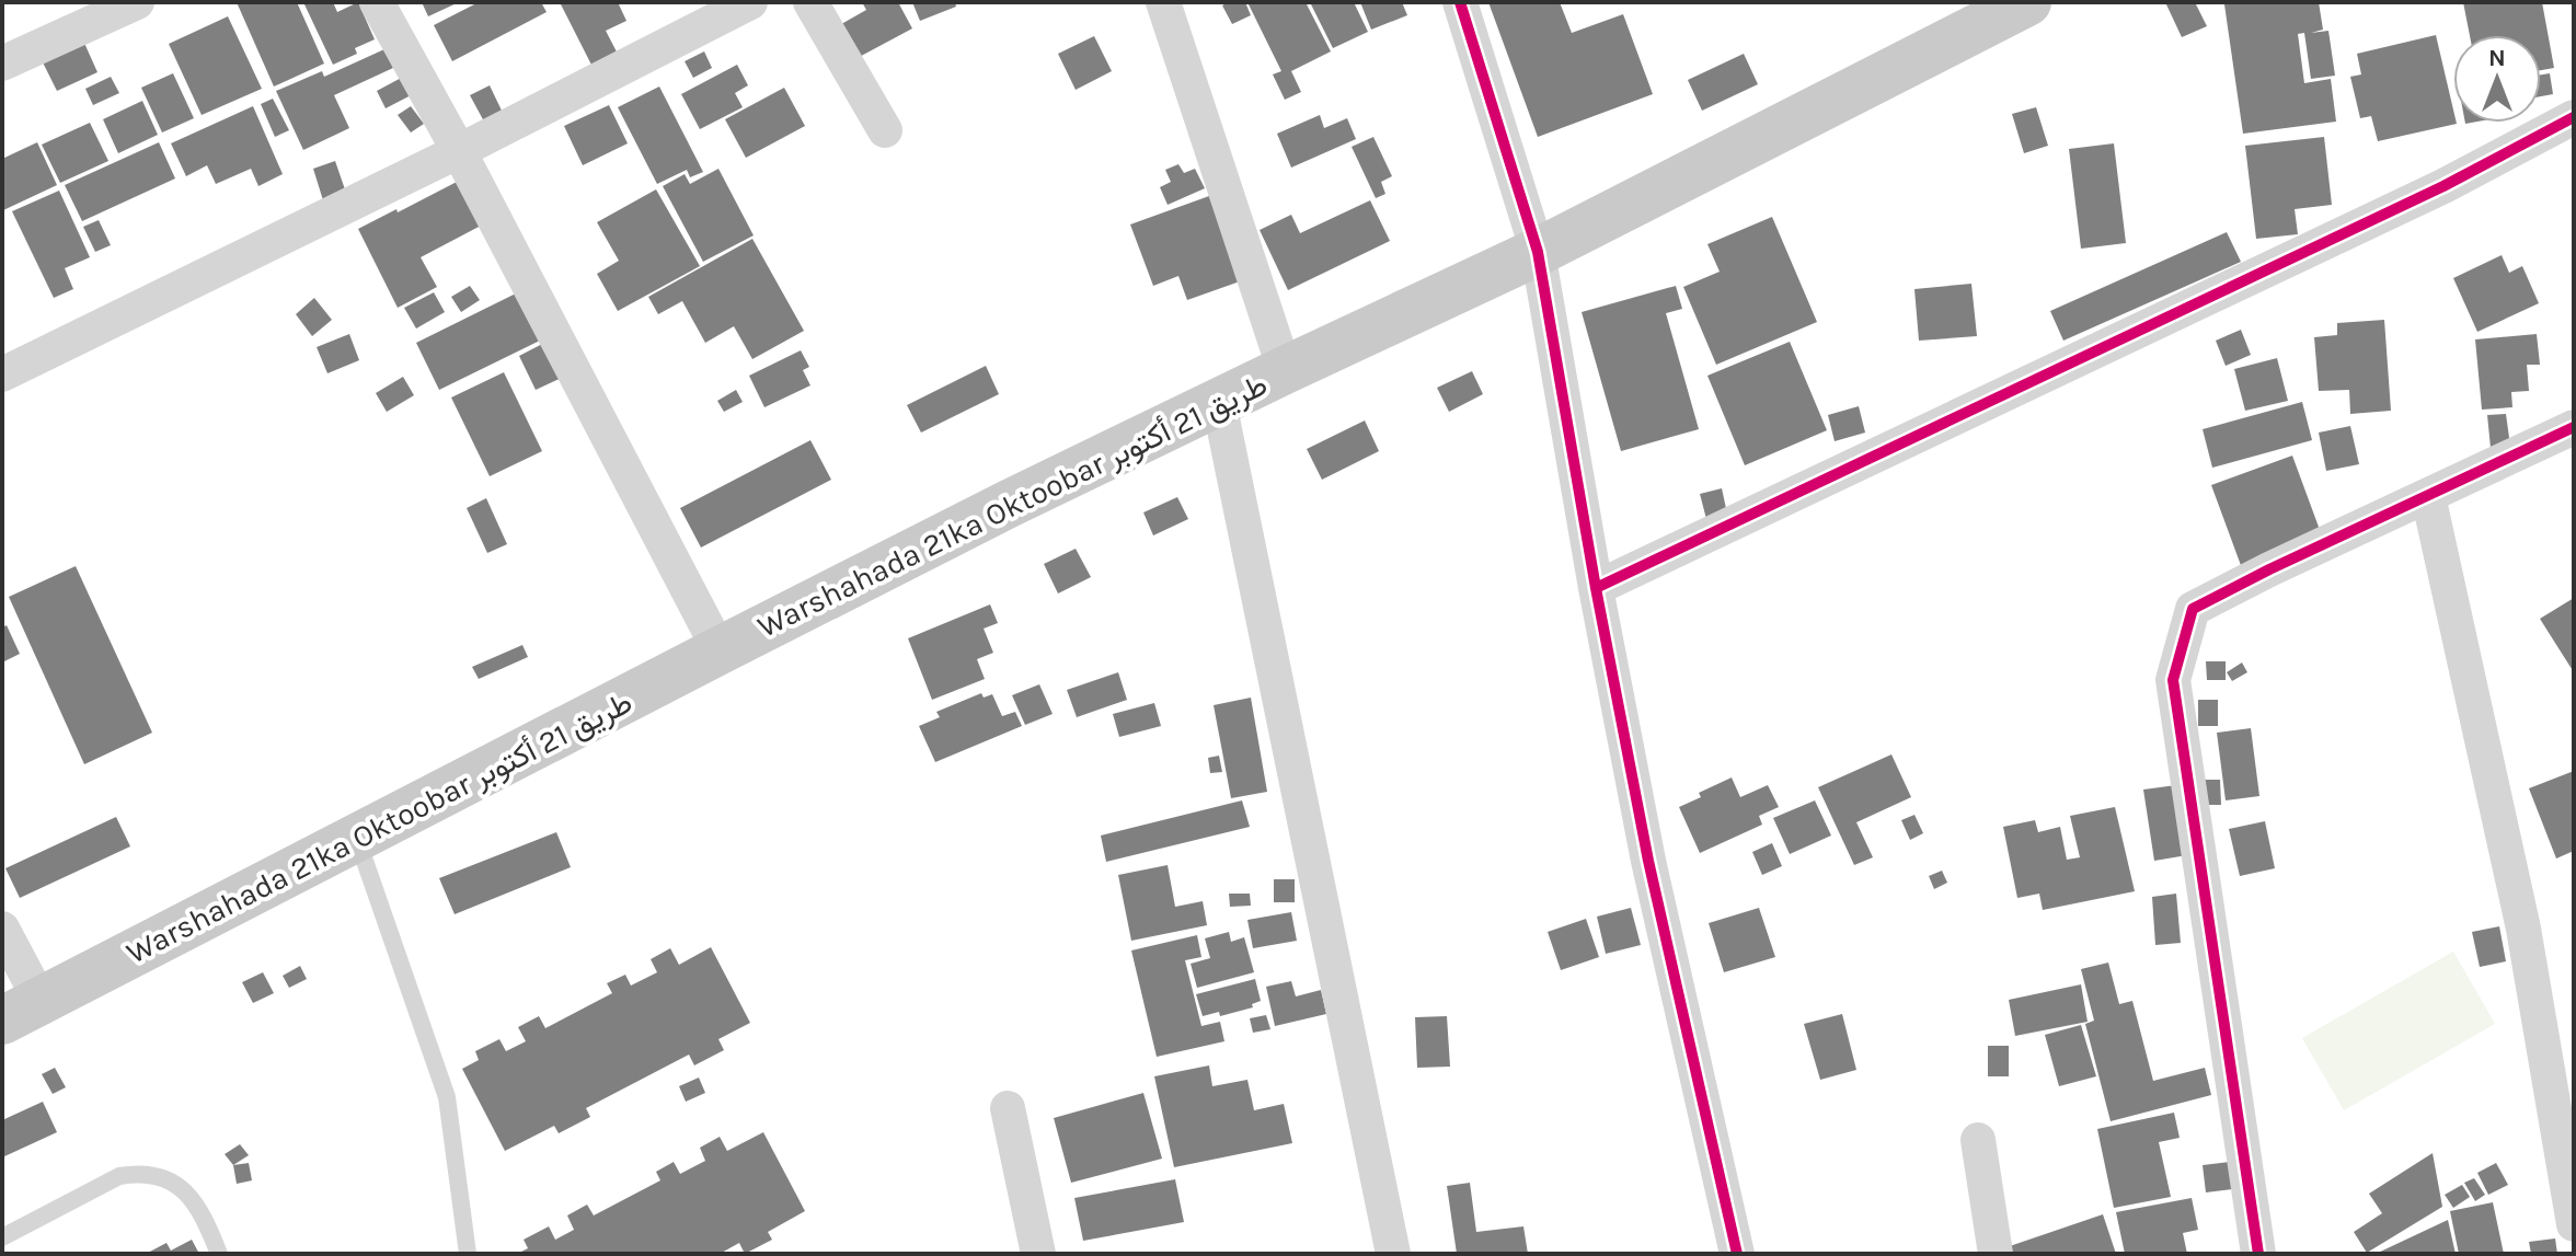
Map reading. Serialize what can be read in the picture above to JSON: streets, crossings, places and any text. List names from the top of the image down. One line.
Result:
{"streets":{"main road":["Warshahada 21ka Oktoobar طريق 21 أكتوبر"]},"north":"top"}
